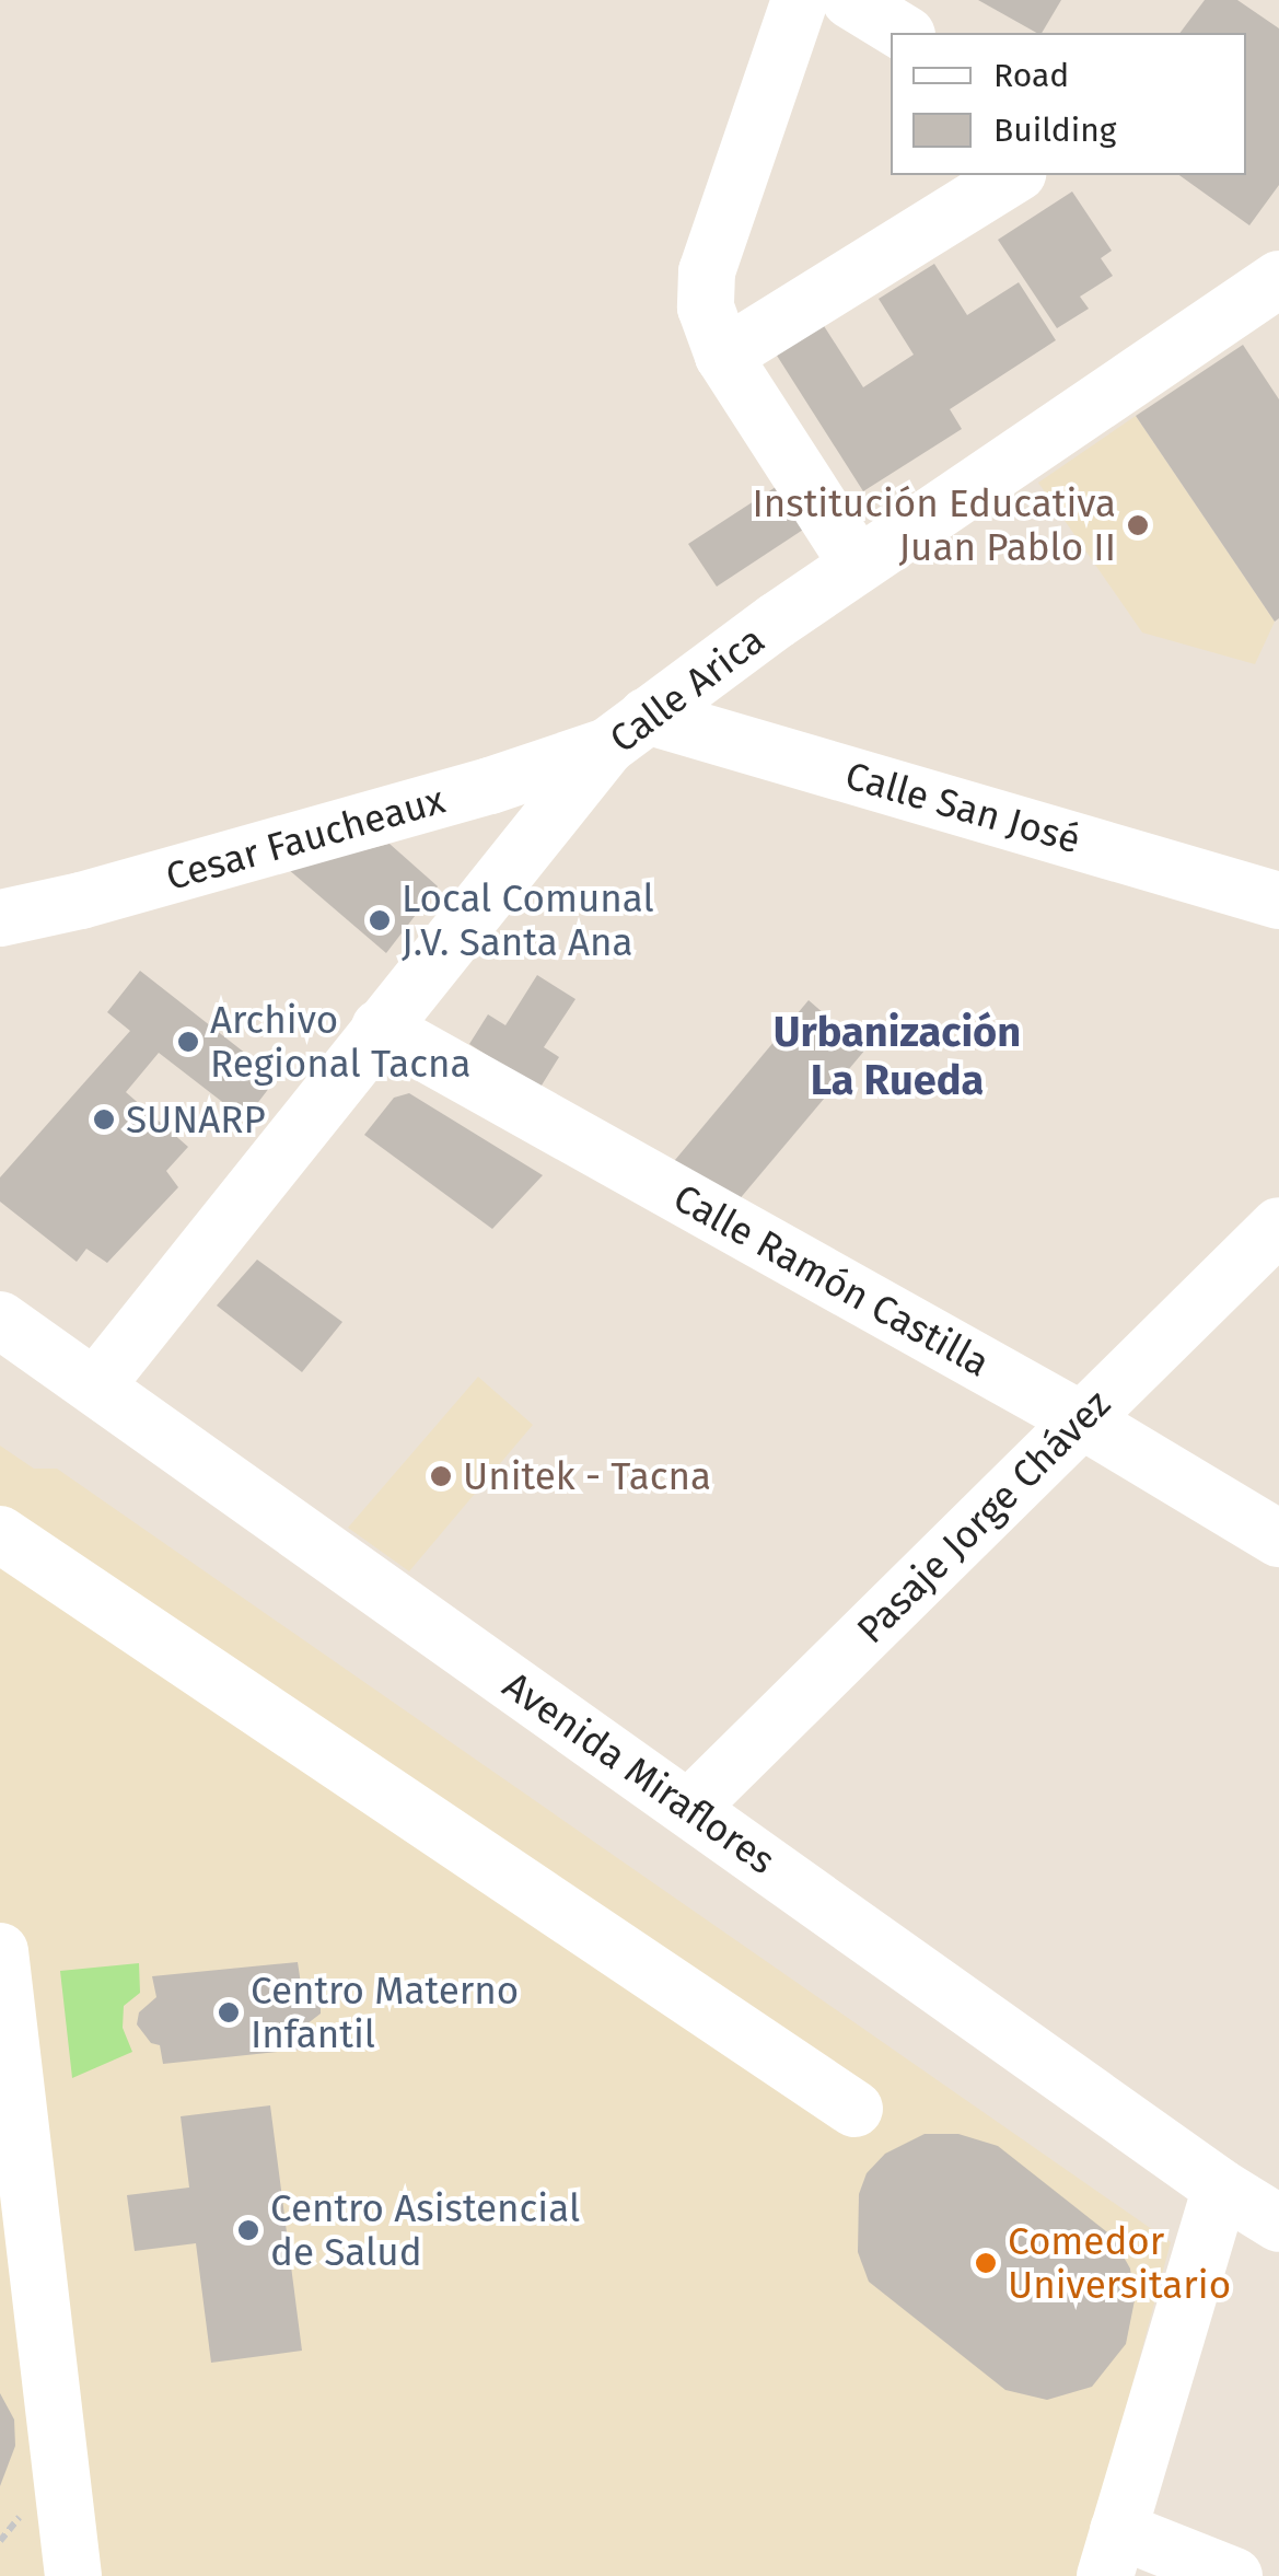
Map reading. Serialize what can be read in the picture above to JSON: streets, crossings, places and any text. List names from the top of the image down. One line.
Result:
{"streets":{"street":["Calle Arica","Calle San José","Cesar Faucheaux","Calle Ramón Castilla","Pasaje Jorge Chávez","Avenida Miraflores"]},"crossings":[["Calle Arica","Calle San José"],["Calle Arica","Cesar Faucheaux"],["Calle Arica","Calle Ramón Castilla"],["Calle Arica","Avenida Miraflores"],["Calle San José","Cesar Faucheaux"],["Calle Ramón Castilla","Pasaje Jorge Chávez"],["Pasaje Jorge Chávez","Avenida Miraflores"]],"districts":["Urbanización La Rueda"],"places":["Institución Educativa Juan Pablo II","Local Comunal J.V. Santa Ana","Archivo Regional Tacna","SUNARP","Unitek - Tacna","Centro Materno Infantil","Centro Asistencial de Salud","Comedor Universitario"],"legend":["Road","Building"]}
